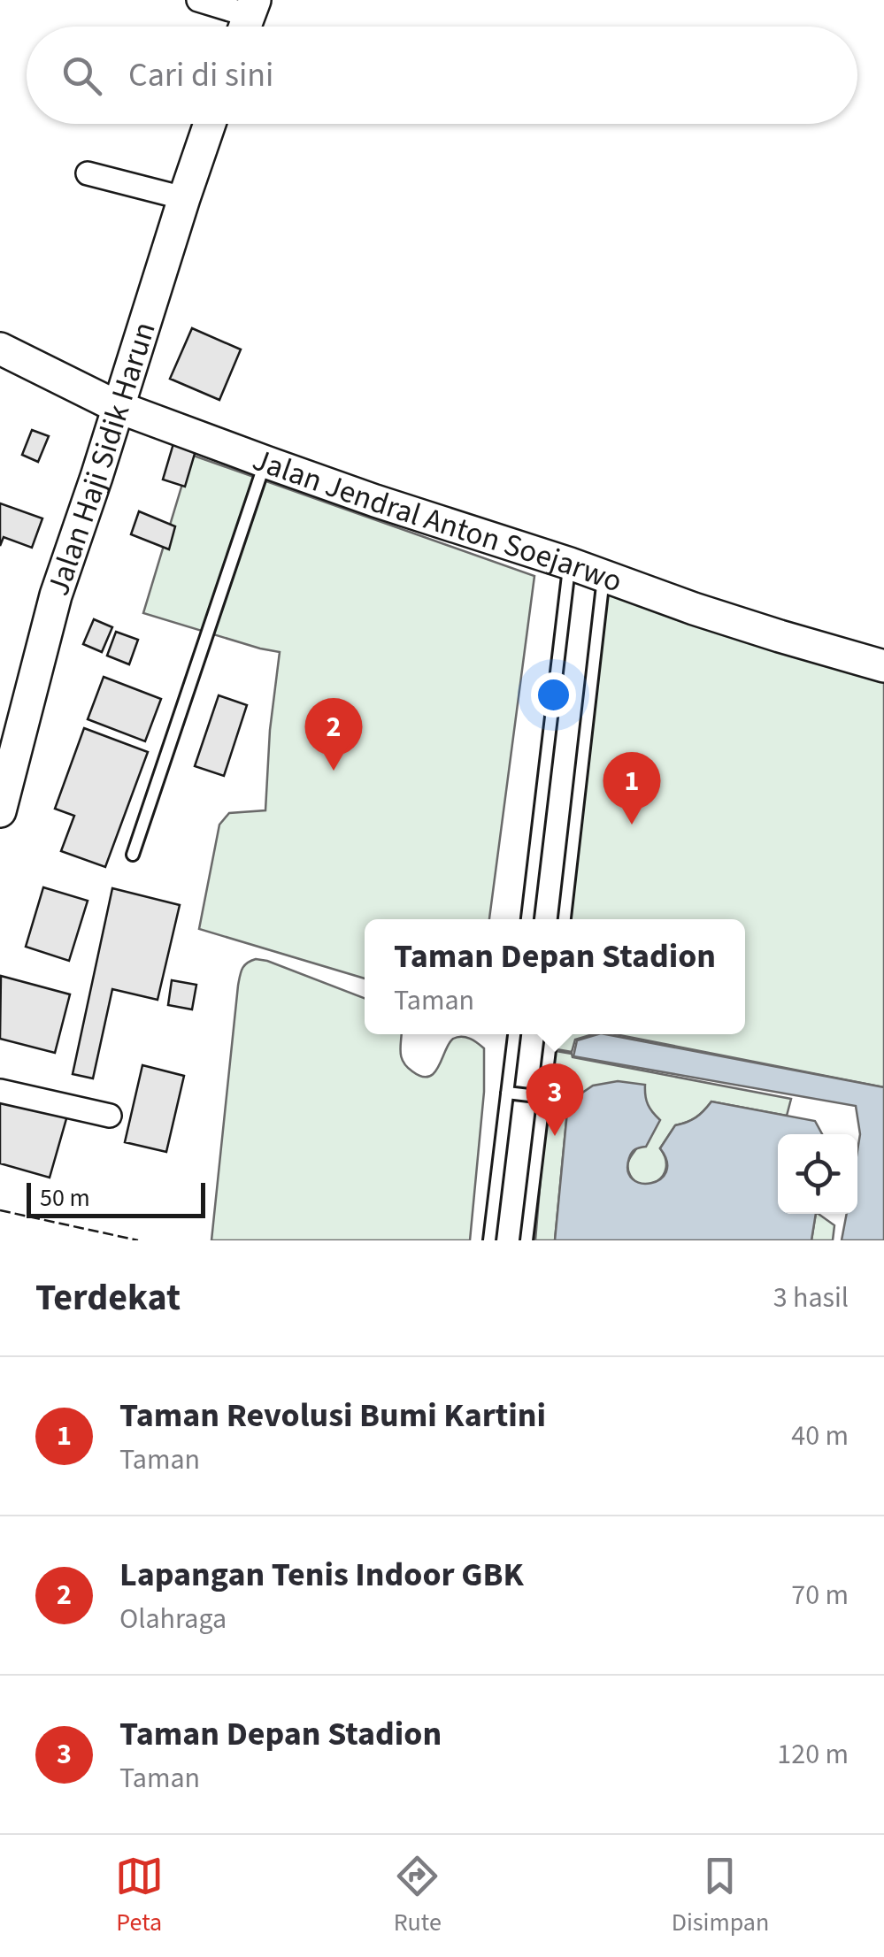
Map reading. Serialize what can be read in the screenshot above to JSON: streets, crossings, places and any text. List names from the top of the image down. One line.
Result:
{"streets":{"street":["Jalan Haji Sidik Harun","Jalan Jendral Anton Soejarwo"]},"crossings":[["Jalan Haji Sidik Harun","Jalan Jendral Anton Soejarwo"]],"scale_bar":"50 m","page":{"search":"Cari di sini","pins":["2","1","3"],"popup":["Taman Depan Stadion","Taman"],"scale":"50 m","heading":["Terdekat","3 hasil"],"list":[{"mark":"1","name":"Taman Revolusi Bumi Kartini","note":"Taman","value":"40 m"},{"mark":"2","name":"Lapangan Tenis Indoor GBK","note":"Olahraga","value":"70 m"},{"mark":"3","name":"Taman Depan Stadion","note":"Taman","value":"120 m"}],"nav":["Peta","Rute","Disimpan"]}}
